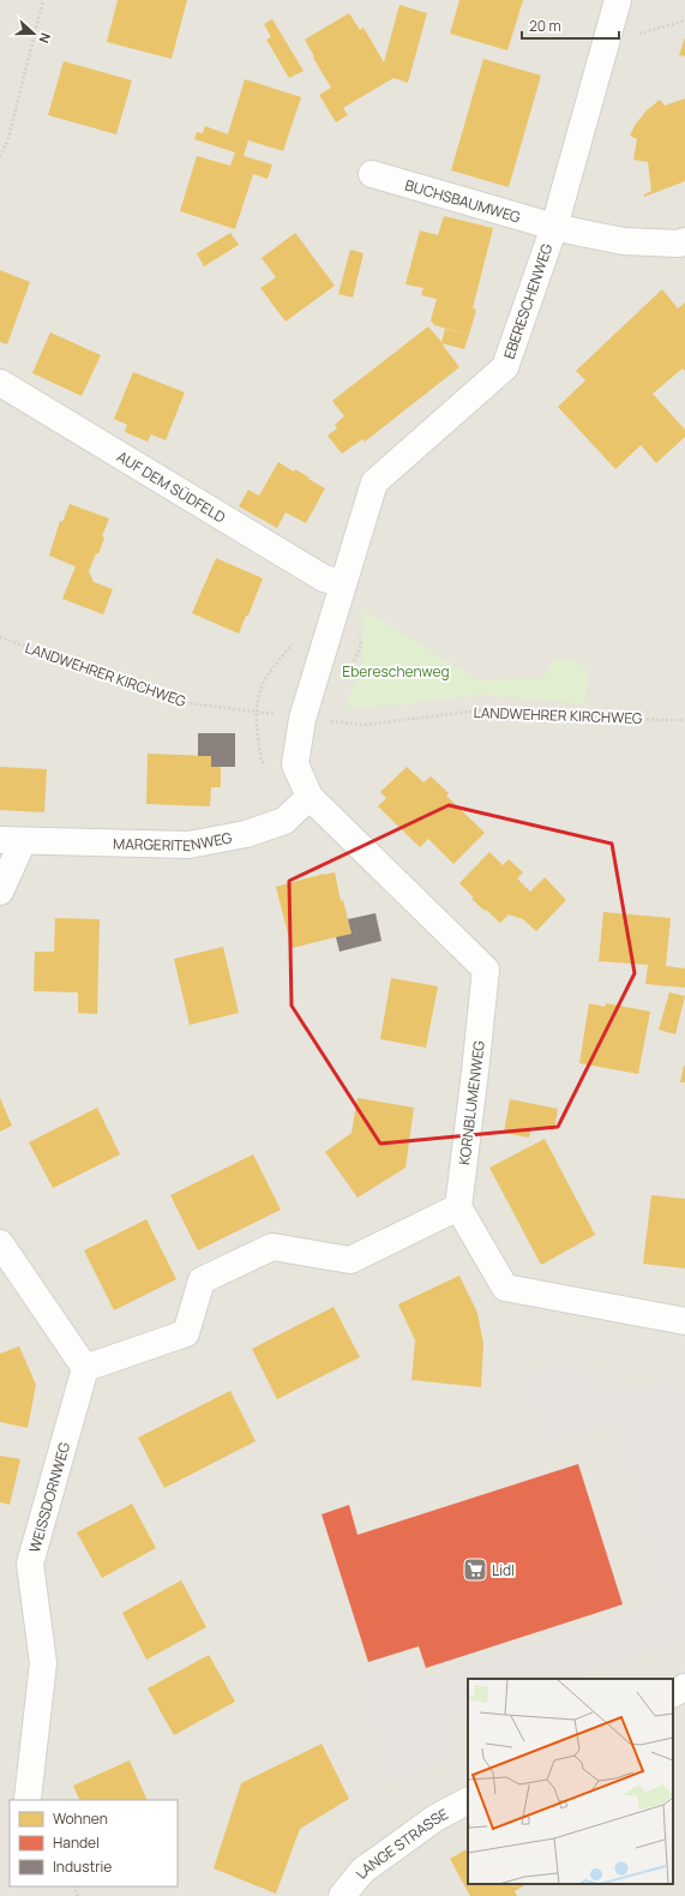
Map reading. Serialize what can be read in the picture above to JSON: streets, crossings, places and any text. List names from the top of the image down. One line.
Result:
{"streets":{"street":["BUCHSBAUMWEG","EBERESCHENWEG","AUF DEM SÜDFELD","MARGERITENWEG","KORNBLUMENWEG","WEISSDORNWEG","LANGE STRASSE"],"path":["LANDWEHRER KIRCHWEG"]},"crossings":[["BUCHSBAUMWEG","EBERESCHENWEG"],["EBERESCHENWEG","AUF DEM SÜDFELD"],["EBERESCHENWEG","MARGERITENWEG"],["EBERESCHENWEG","KORNBLUMENWEG"],["MARGERITENWEG","KORNBLUMENWEG"]],"parks":["Ebereschenweg"],"places":{"supermarket":["Lidl"]},"legend":["Wohnen","Handel","Industrie"],"scale_bar":"20 m","north":"right"}
